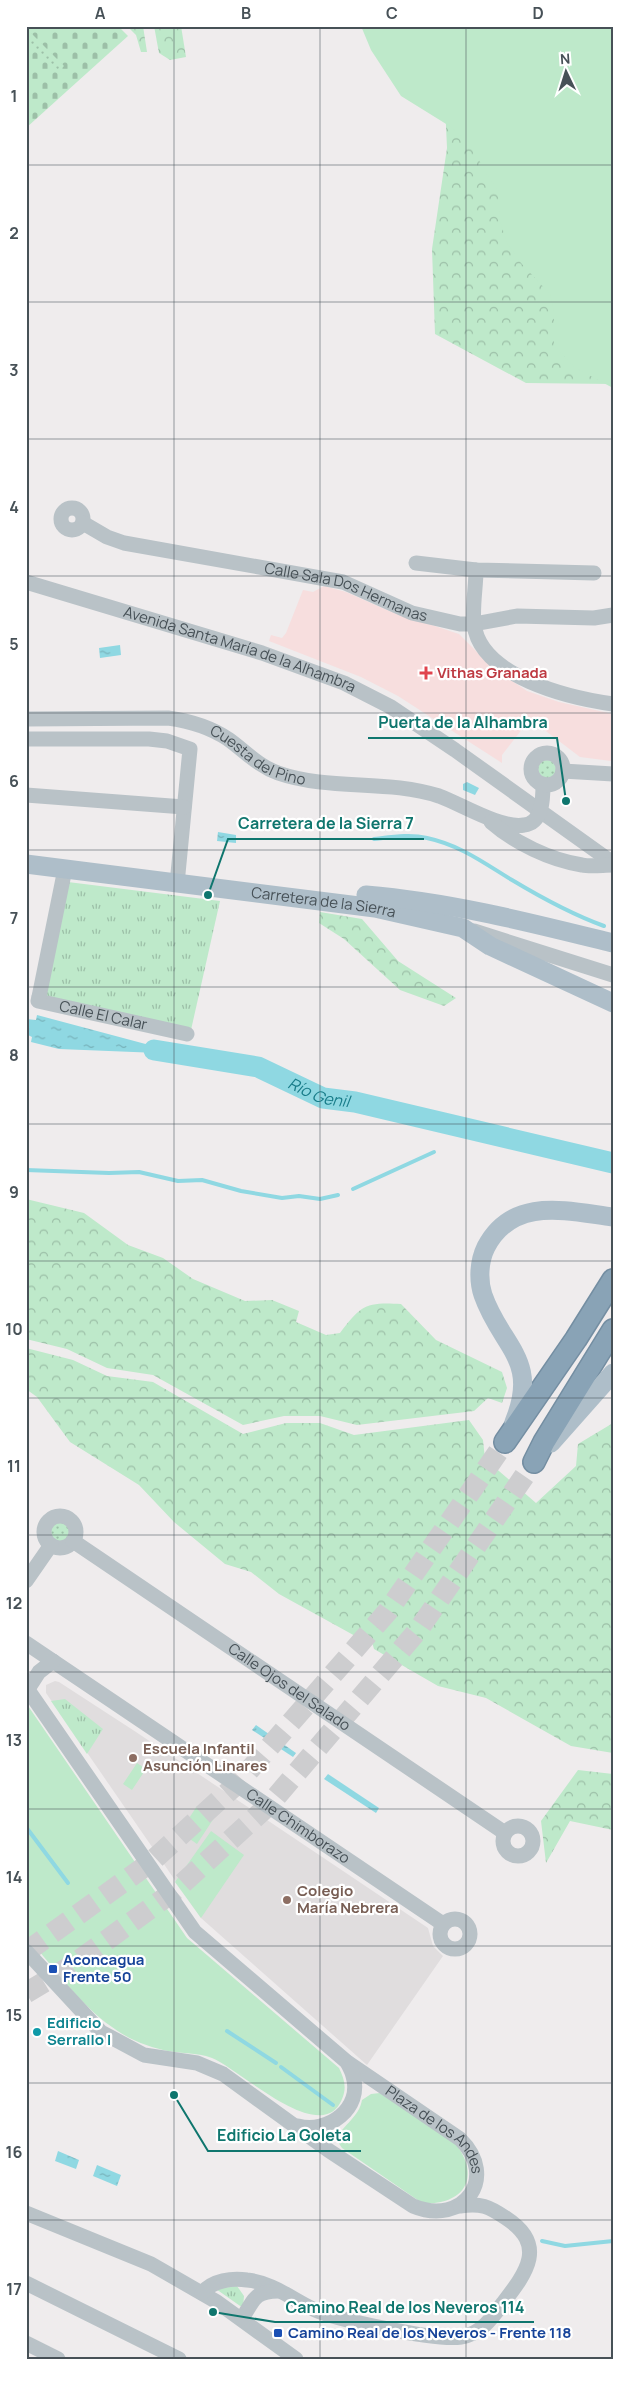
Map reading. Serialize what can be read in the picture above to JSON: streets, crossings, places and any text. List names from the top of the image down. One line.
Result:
{"streets":{"main road":["Carretera de la Sierra"],"street":["Calle Sala Dos Hermanas","Avenida Santa María de la Alhambra","Cuesta del Pino","Calle El Calar","Calle Ojos del Salado","Calle Chimborazo","Plaza de los Andes"]},"crossings":[["Avenida Santa María de la Alhambra","Cuesta del Pino"]],"water":["Río Genil"],"places":{"health":["Vithas Granada"],"other":["Puerta de la Alhambra","Carretera de la Sierra 7","Escuela Infantil Asunción Linares","Colegio María Nebrera","Edificio Serrallo I","Edificio La Goleta","Camino Real de los Neveros 114"],"transit":["Aconcagua Frente 50","Camino Real de los Neveros - Frente 118"]},"north":"top","grid":{"columns":["A","B","C","D"],"rows":["1","2","3","4","5","6","7","8","9","10","11","12","13","14","15","16","17"]}}
